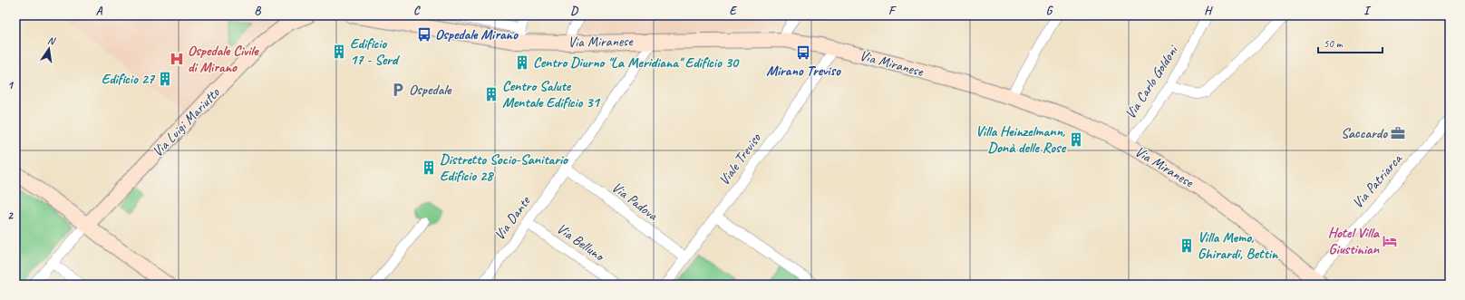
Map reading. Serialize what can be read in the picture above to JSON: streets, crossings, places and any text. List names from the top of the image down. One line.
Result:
{"streets":{"main road":["Via Miranese","Via Luigi Mariutto"],"street":["Via Carlo Goldoni","Viale Treviso","Via Patriarca","Via Padova","Via Dante","Via Belluno"]},"crossings":[["Via Miranese","Via Carlo Goldoni"],["Via Miranese","Viale Treviso"],["Via Miranese","Via Patriarca"],["Via Miranese","Via Dante"],["Viale Treviso","Via Padova"],["Via Padova","Via Dante"],["Via Dante","Via Belluno"]],"places":{"bus stop":["Ospedale Mirano","Mirano Treviso"],"building":["Edificio 17 - Serd","Centro Diurno \"La Meridiana\" Edificio 30","Edificio 27","Centro Salute Mentale Edificio 31","Villa Heinzelmann, Donà delle Rose","Distretto Socio-Sanitario Edificio 28","Villa Memo, Ghirardi, Bettin"],"hospital":["Ospedale Civile di Mirano"],"parking":["Ospedale"],"office":["Saccardo"],"hotel":["Hotel Villa Giustinian"]},"scale_bar":"50 m","north":"top","grid":{"columns":["A","B","C","D","E","F","G","H","I"],"rows":["1","2"]}}
